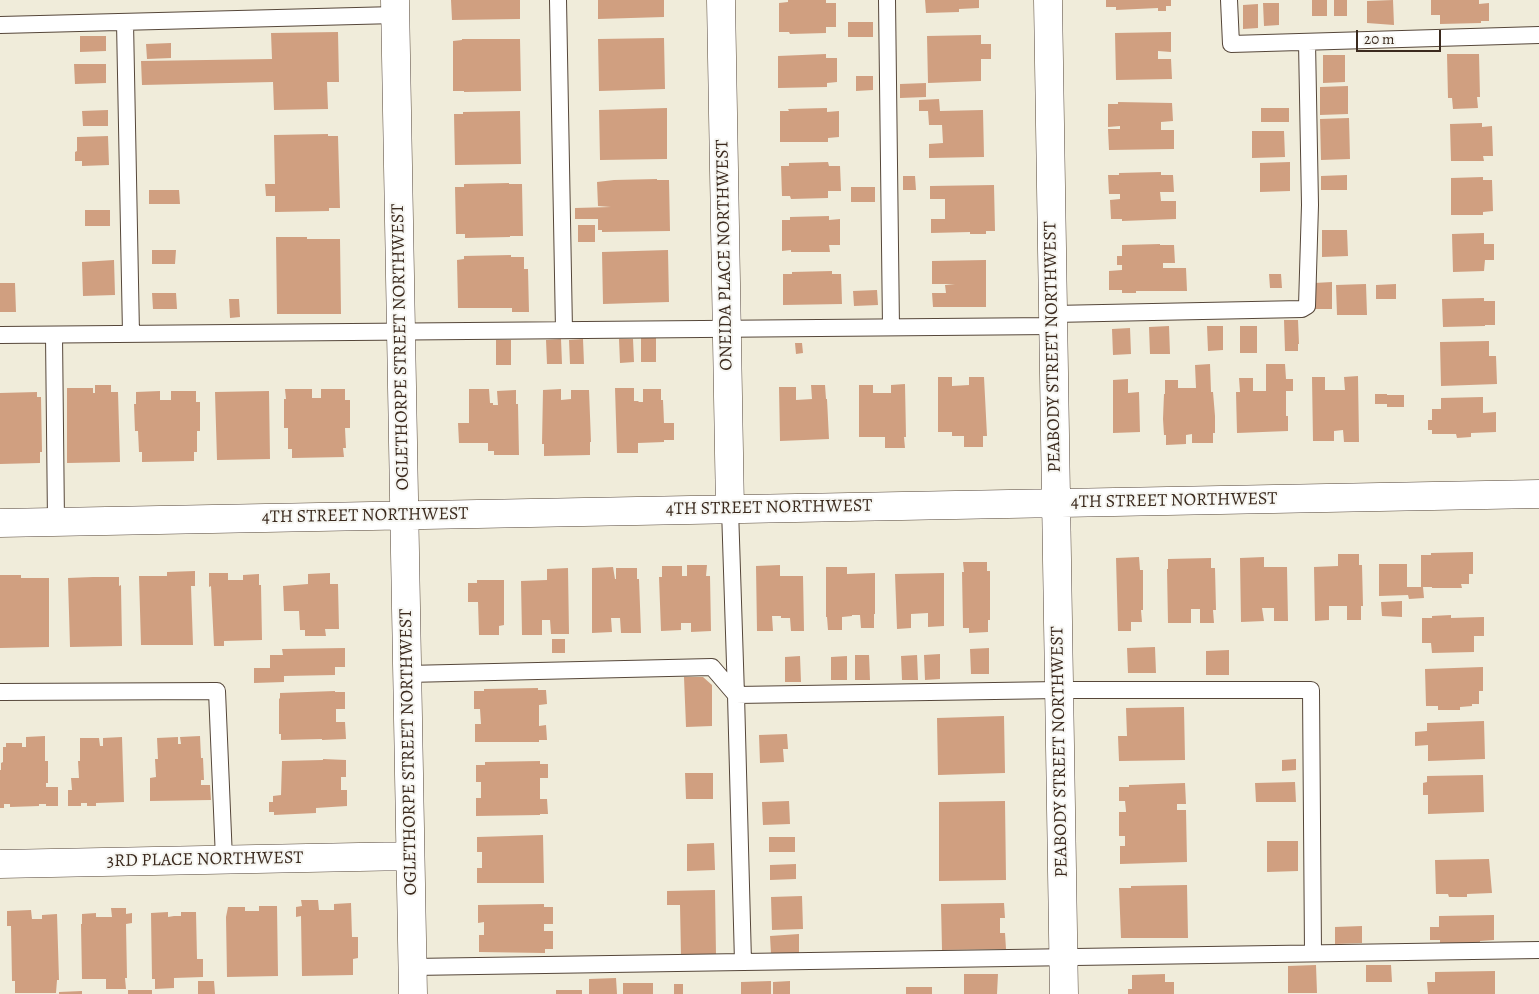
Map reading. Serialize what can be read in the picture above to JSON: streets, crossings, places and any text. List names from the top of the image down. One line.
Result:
{"streets":{"street":["ONEIDA PLACE NORTHWEST","OGLETHORPE STREET NORTHWEST","PEABODY STREET NORTHWEST","4TH STREET NORTHWEST","3RD PLACE NORTHWEST"]},"crossings":[["ONEIDA PLACE NORTHWEST","4TH STREET NORTHWEST"],["OGLETHORPE STREET NORTHWEST","4TH STREET NORTHWEST"],["OGLETHORPE STREET NORTHWEST","3RD PLACE NORTHWEST"],["PEABODY STREET NORTHWEST","4TH STREET NORTHWEST"]],"scale_bar":"20 m"}
